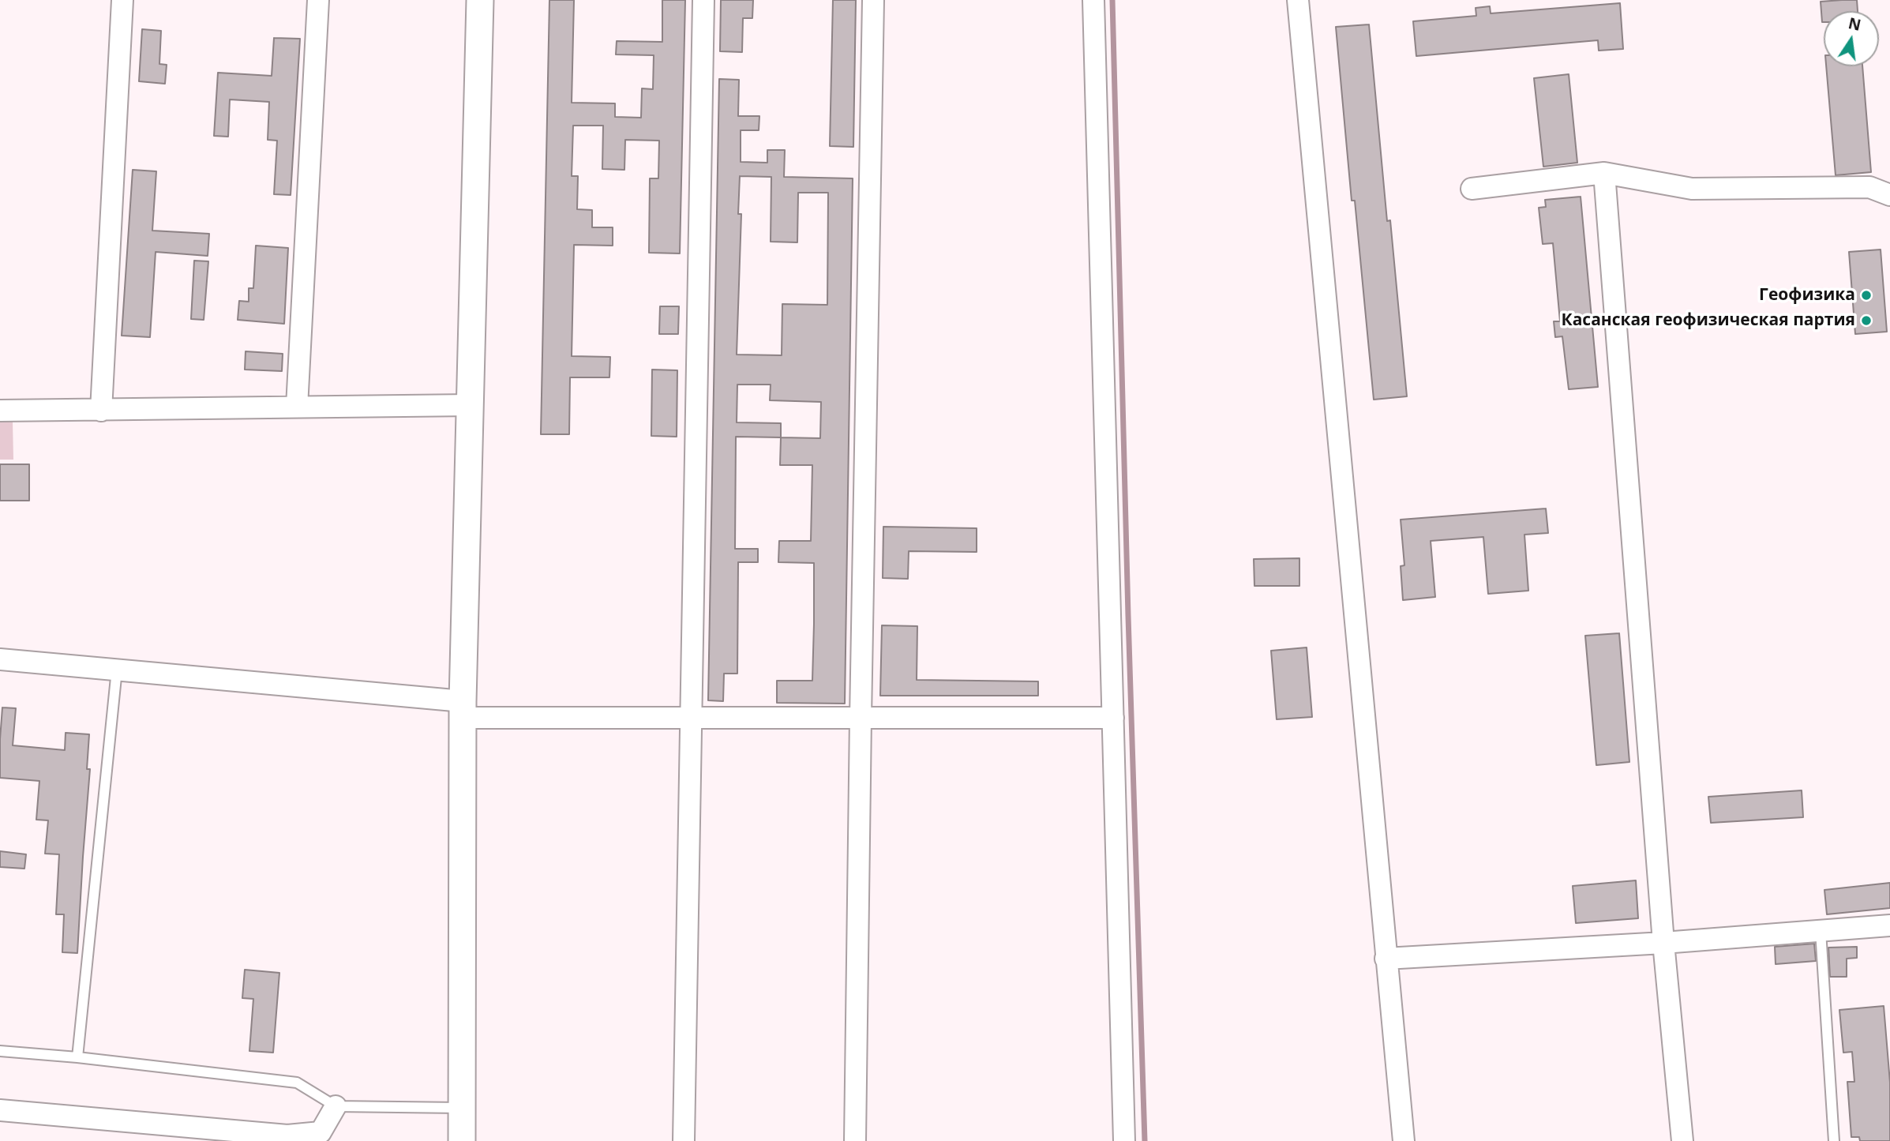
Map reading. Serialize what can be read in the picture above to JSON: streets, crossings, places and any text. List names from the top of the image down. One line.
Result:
{"places":["Геофизика","Касанская геофизическая партия"],"north":"top"}
